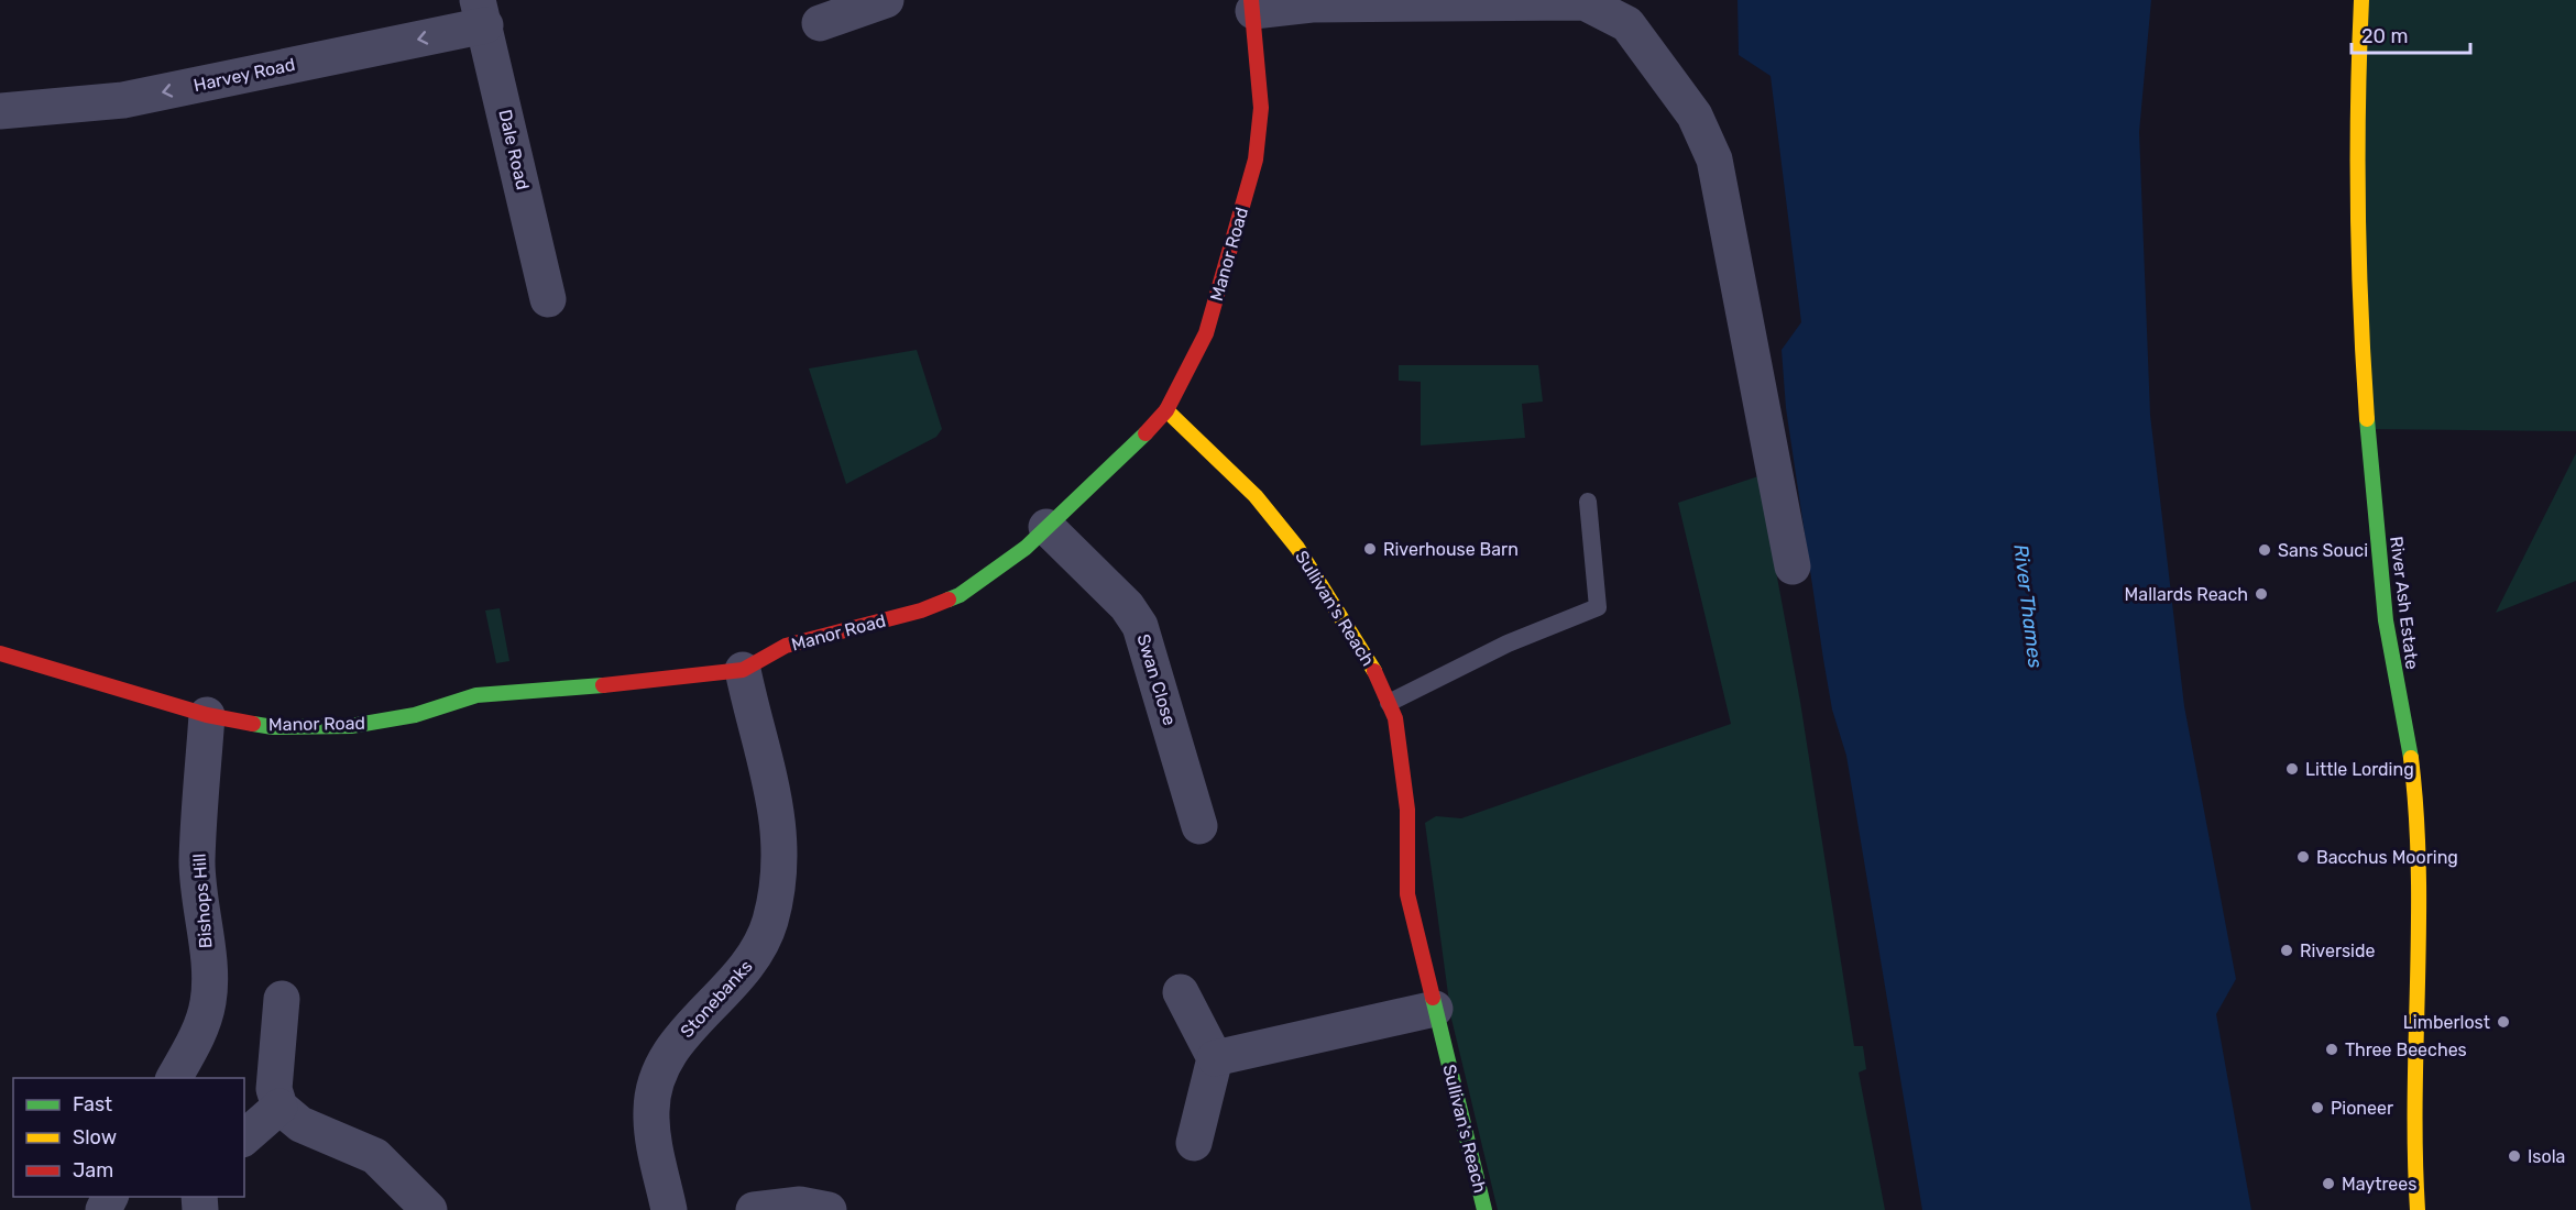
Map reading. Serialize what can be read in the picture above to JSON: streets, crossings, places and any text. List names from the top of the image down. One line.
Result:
{"streets":{"street":["Harvey Road","Dale Road","Manor Road","River Ash Estate","Sullivan's Reach","Swan Close","Bishops Hill","Stonebanks"]},"crossings":[["Harvey Road","Dale Road"],["Manor Road","Sullivan's Reach"],["Manor Road","Swan Close"],["Manor Road","Bishops Hill"],["Manor Road","Stonebanks"]],"one_way":["Harvey Road"],"water":["River Thames"],"places":["Riverhouse Barn","Sans Souci","Mallards Reach","Little Lording","Bacchus Mooring","Riverside","Limberlost","Three Beeches","Pioneer","Isola","Maytrees"],"legend":["Fast","Slow","Jam"],"scale_bar":"20 m"}
